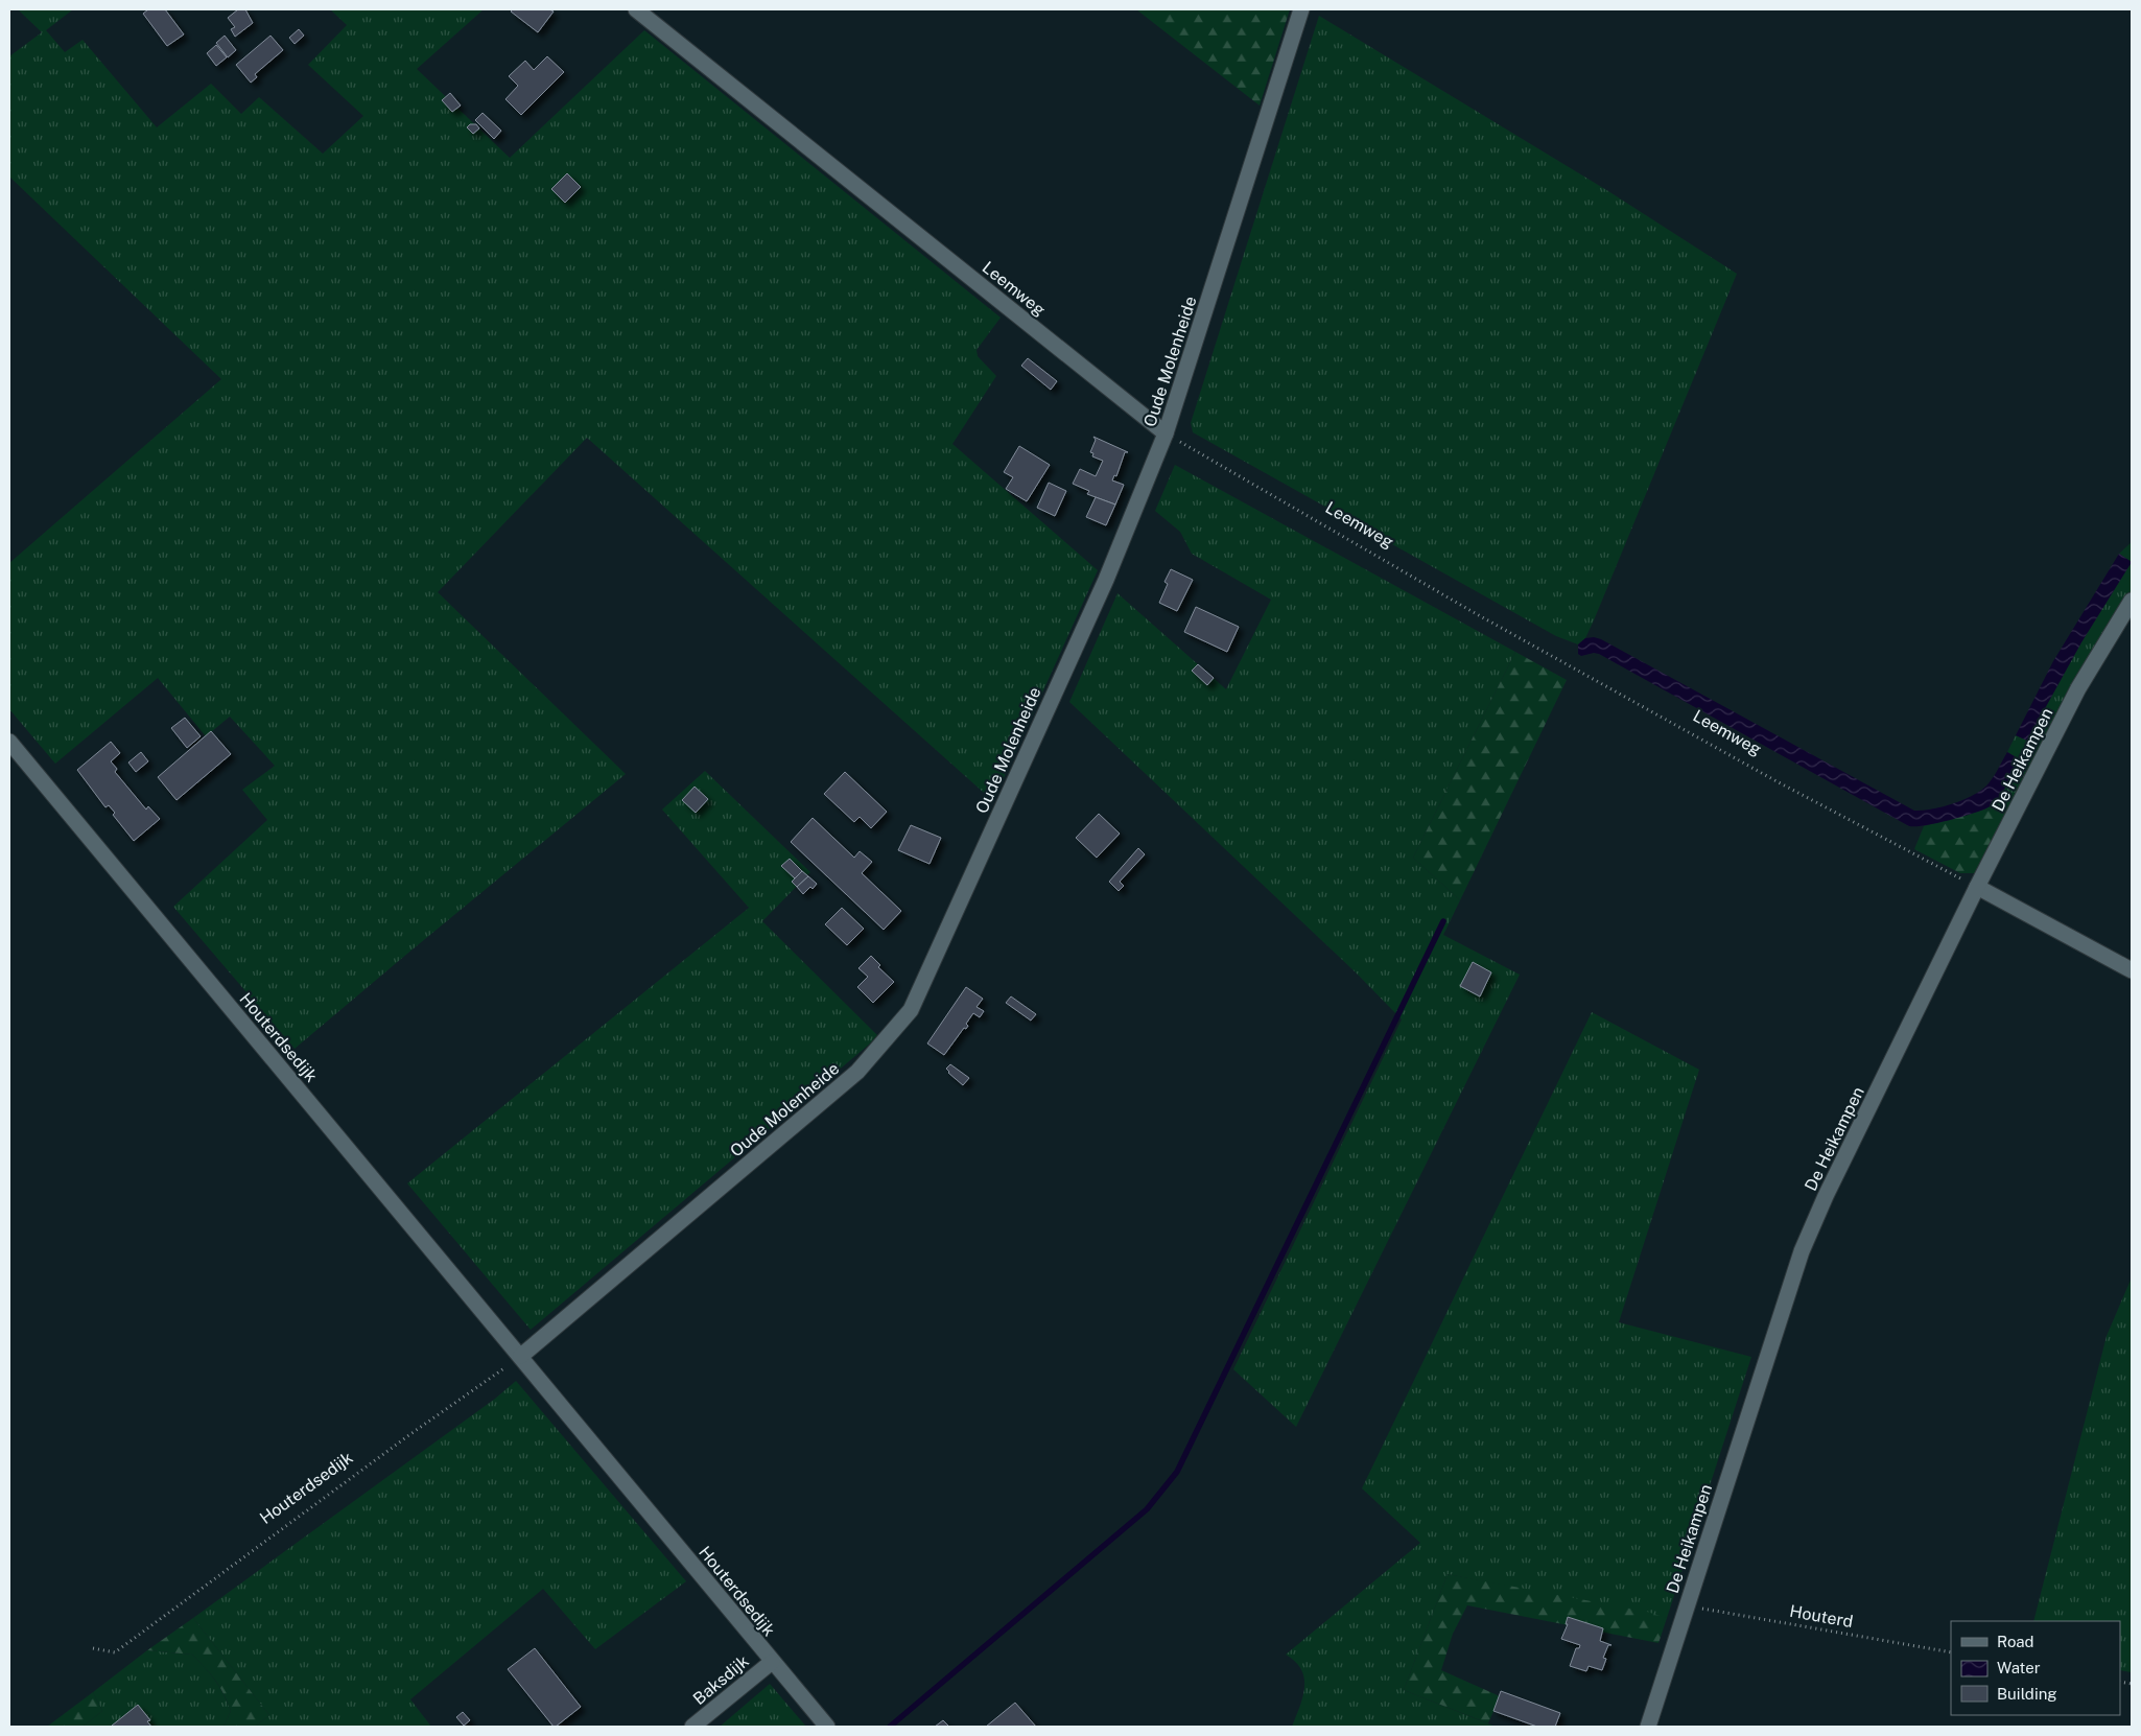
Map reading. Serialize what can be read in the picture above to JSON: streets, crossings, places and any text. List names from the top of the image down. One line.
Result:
{"streets":{"street":["Leemweg","Oude Molenheide","De Heikampen","Houterdsedijk","Baksdijk"],"path":["Houterd"]},"crossings":[["Leemweg","Oude Molenheide"],["Leemweg","De Heikampen"],["Oude Molenheide","Houterdsedijk"],["De Heikampen","Houterd"],["Houterdsedijk","Baksdijk"]],"legend":["Road","Water","Building"]}
